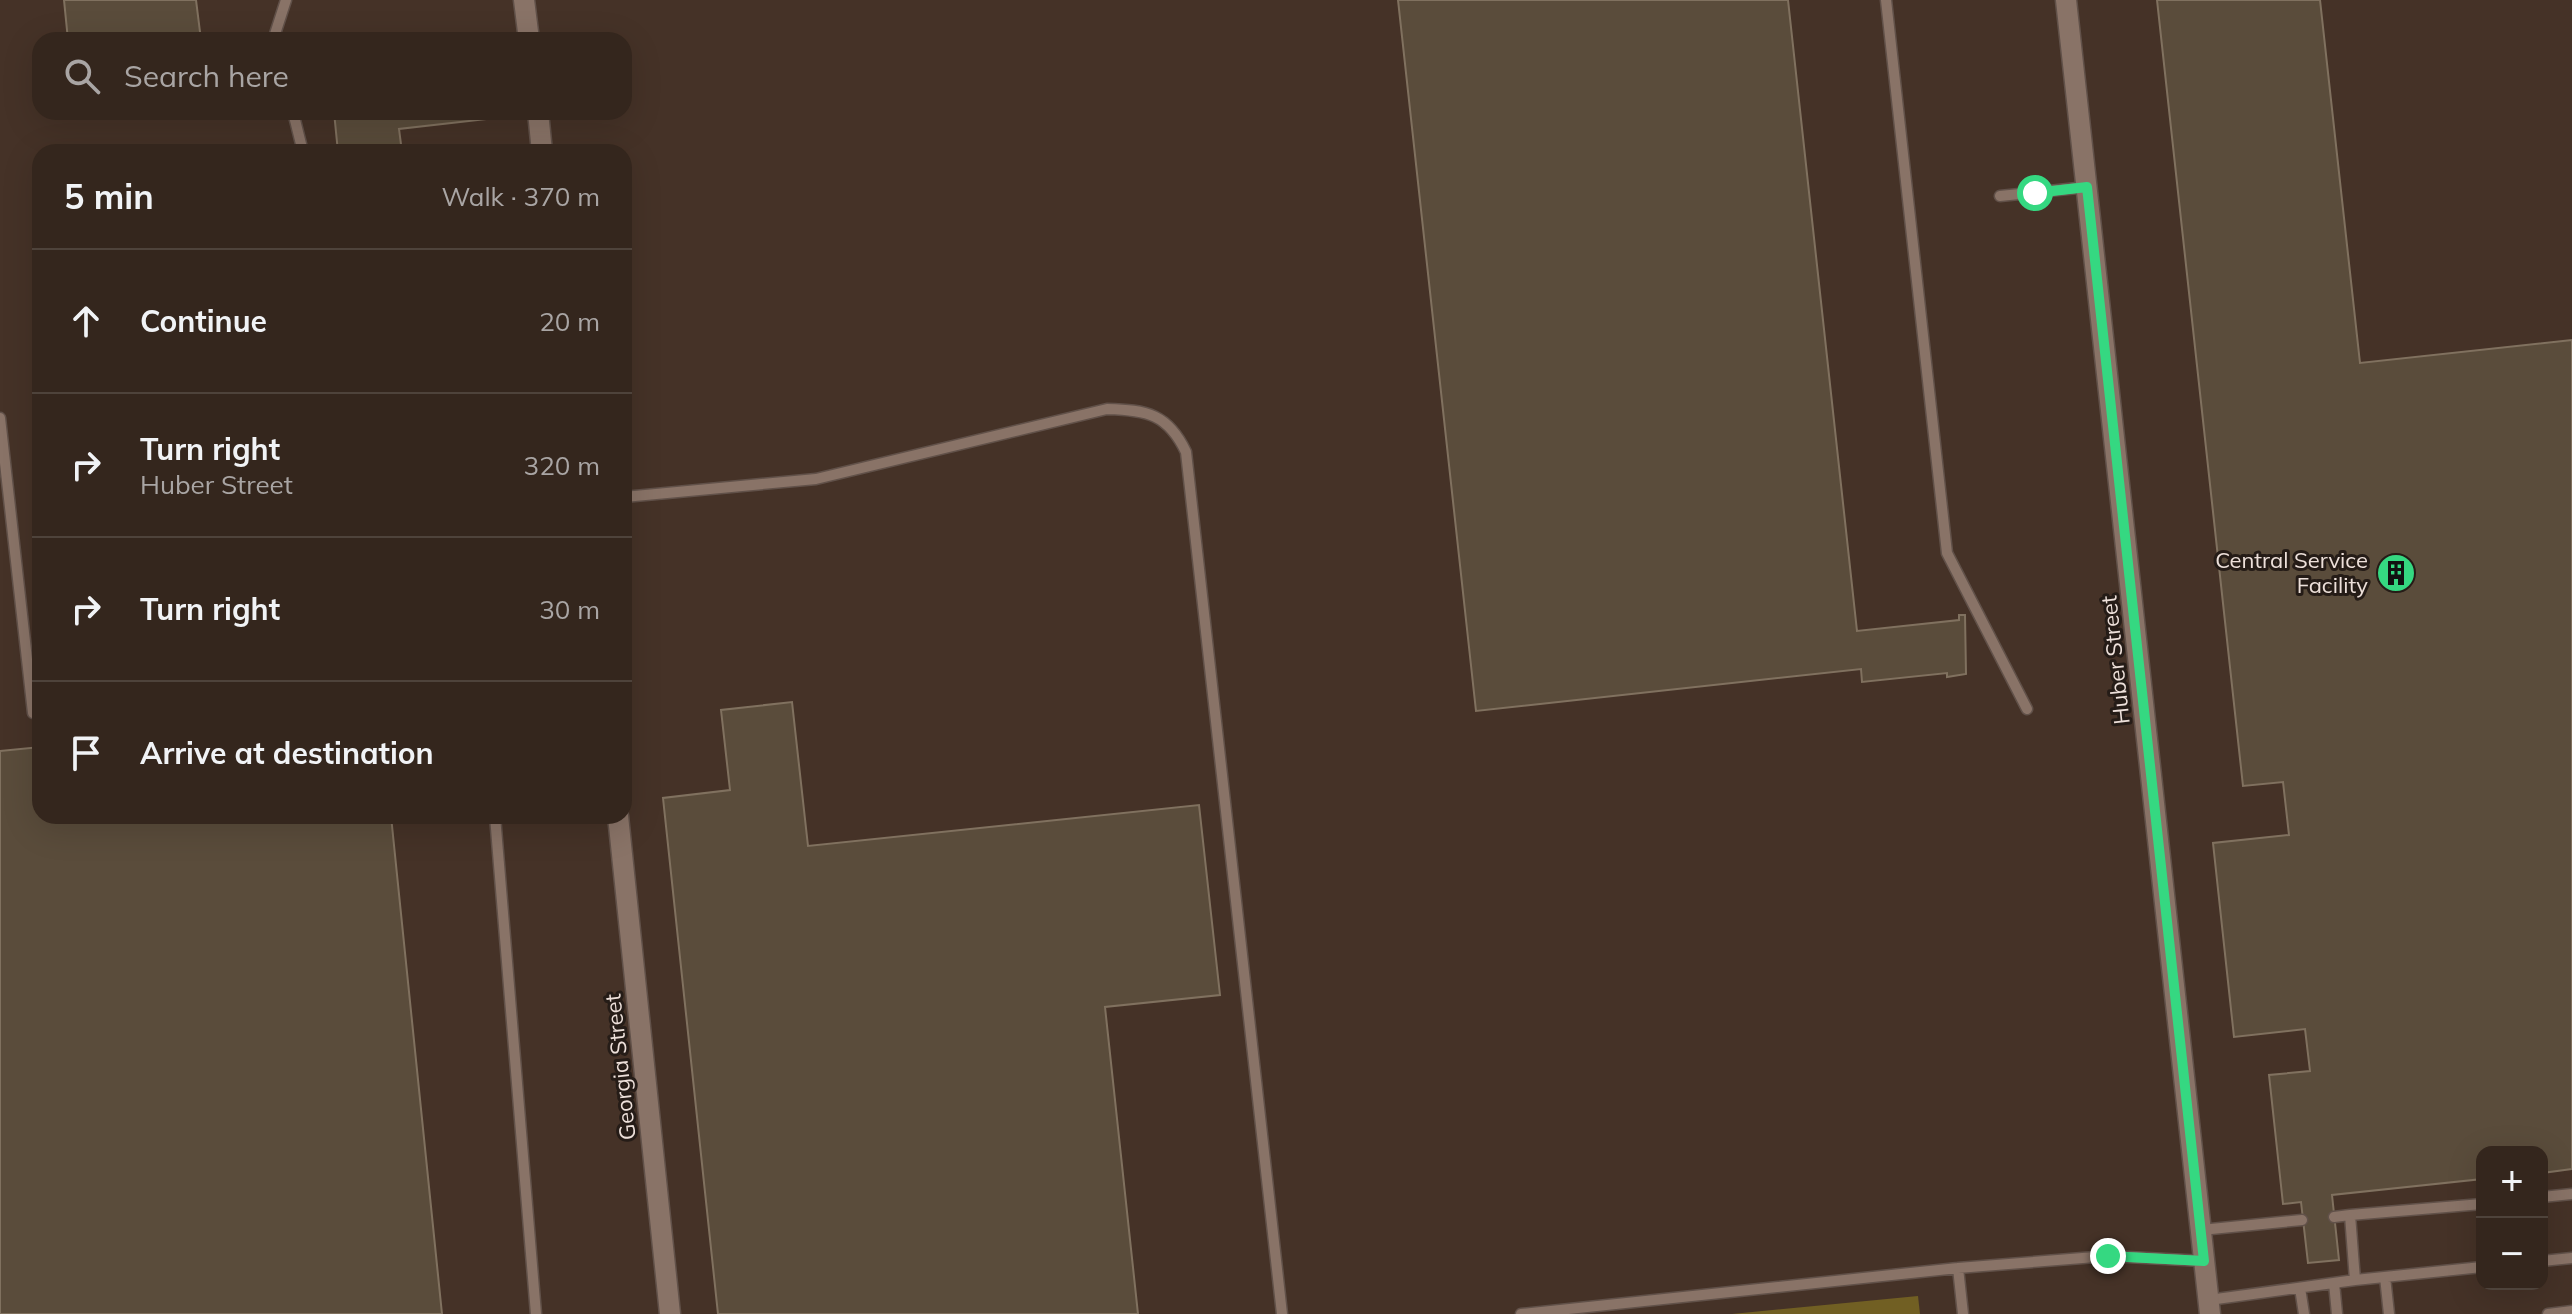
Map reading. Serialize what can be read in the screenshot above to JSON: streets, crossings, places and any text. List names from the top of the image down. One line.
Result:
{"streets":{"street":["Huber Street","Georgia Street"]},"places":{"building":["Central Service Facility"]},"page":{"search":"Search here","heading":["5 min","Walk · 370 m"],"list":[["Continue","20 m"],["Turn right","Huber Street","320 m"],["Turn right","30 m"],"Arrive at destination"],"map_buttons":["+","−"]}}
